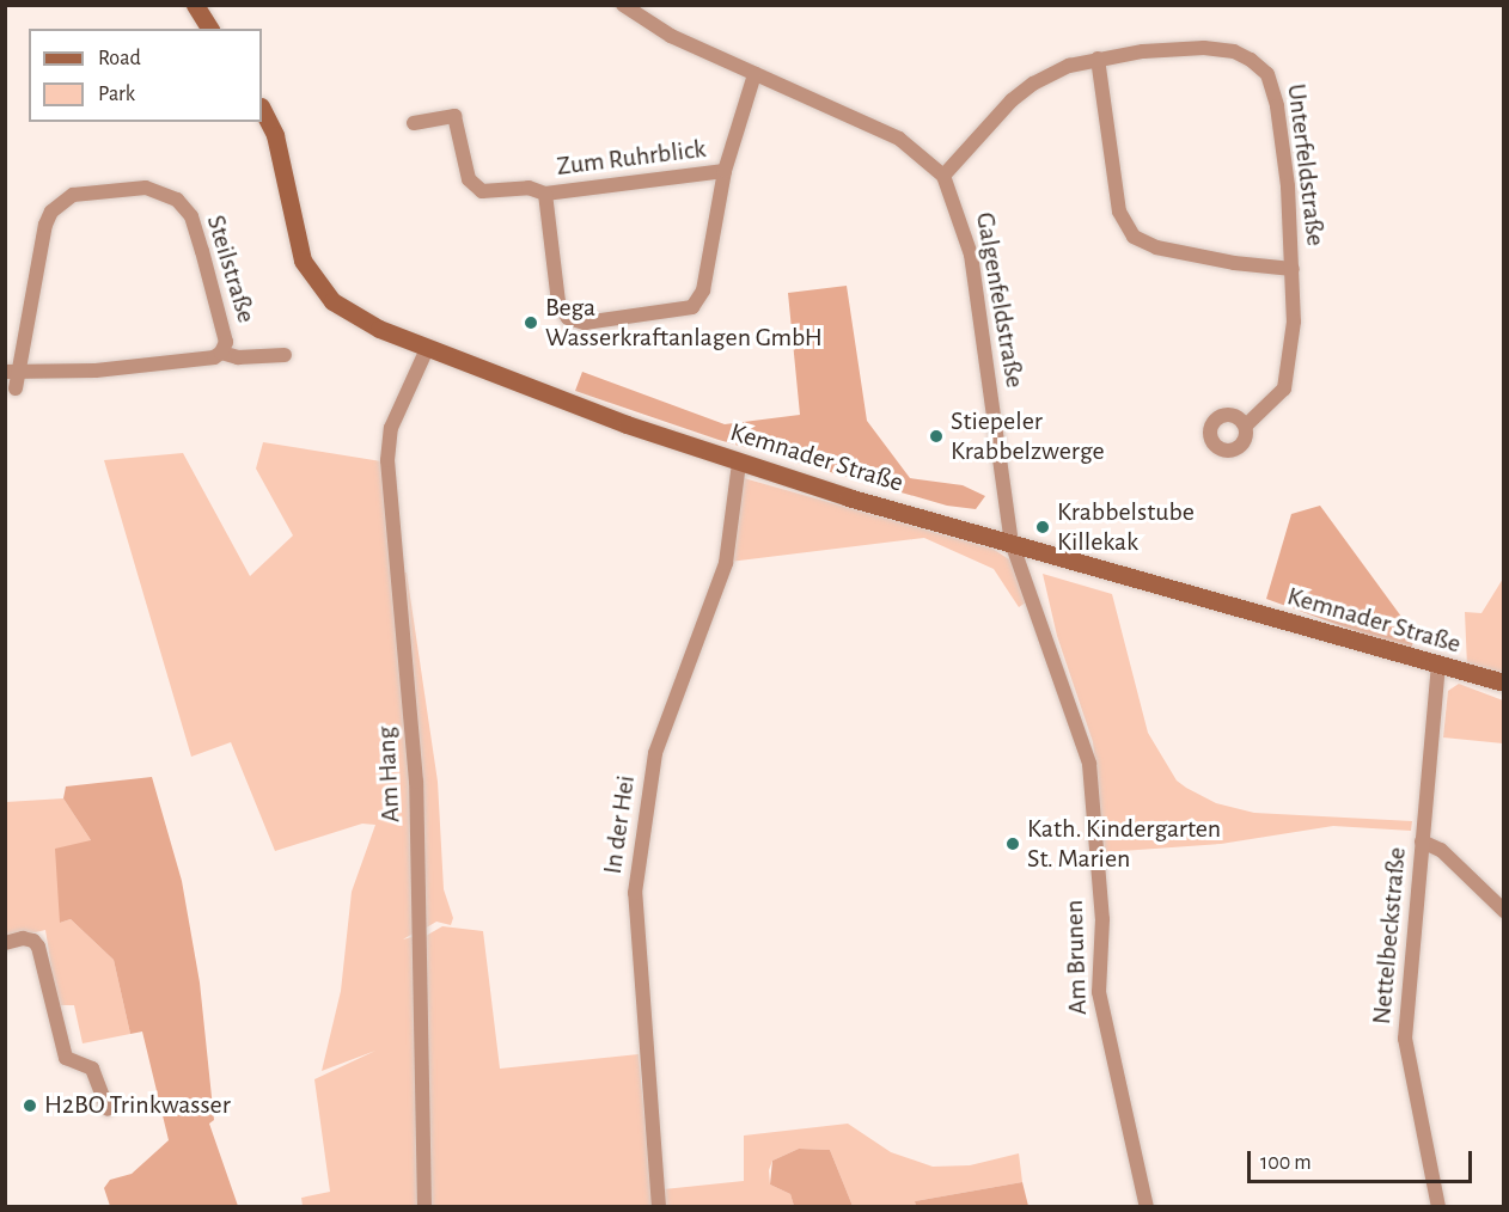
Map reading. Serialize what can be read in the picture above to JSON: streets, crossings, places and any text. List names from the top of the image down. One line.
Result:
{"streets":{"main road":["Kemnader Straße"],"street":["Zum Ruhrblick","Unterfeldstraße","Steilstraße","Galgenfeldstraße","Am Hang","In der Hei","Nettelbeckstraße","Am Brunen"]},"crossings":[["Unterfeldstraße","Galgenfeldstraße"],["Galgenfeldstraße","Kemnader Straße"],["Galgenfeldstraße","Am Brunen"],["Kemnader Straße","Am Hang"],["Kemnader Straße","In der Hei"],["Kemnader Straße","Nettelbeckstraße"],["Kemnader Straße","Am Brunen"]],"places":["Bega Wasserkraftanlagen GmbH","Stiepeler Krabbelzwerge","Krabbelstube Killekak","Kath. Kindergarten St. Marien","H2BO Trinkwasser"],"legend":["Road","Park"],"scale_bar":"100 m"}
